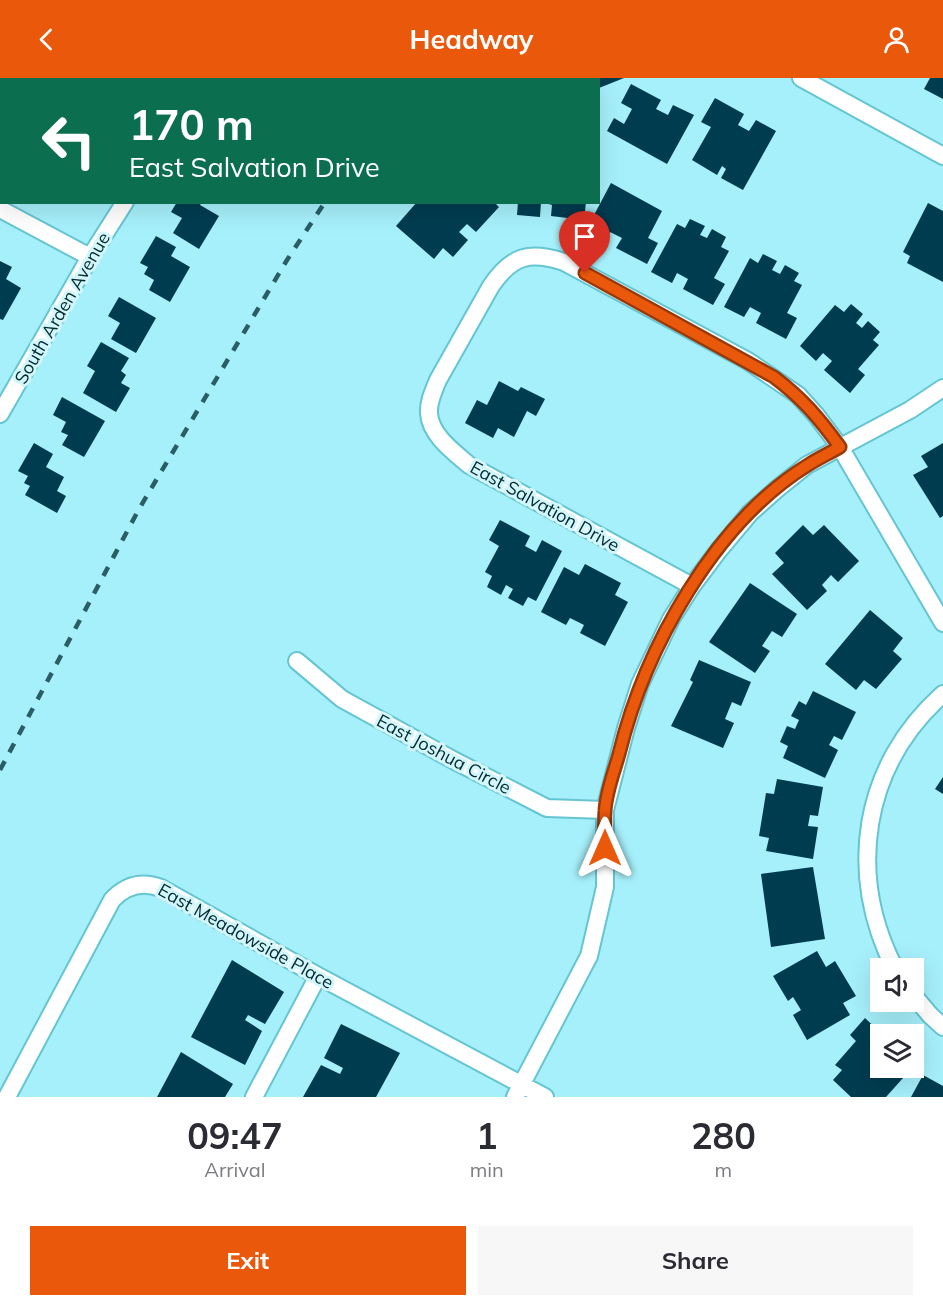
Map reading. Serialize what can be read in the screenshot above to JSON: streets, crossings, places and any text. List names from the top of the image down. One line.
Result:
{"streets":{"street":["South Arden Avenue","East Salvation Drive","East Joshua Circle","East Meadowside Place"]},"page":{"header":"Headway","turn":["170 m","East Salvation Drive"],"eta":["09:47","Arrival","1","min","280","m"],"buttons":["Exit","Share"]}}
